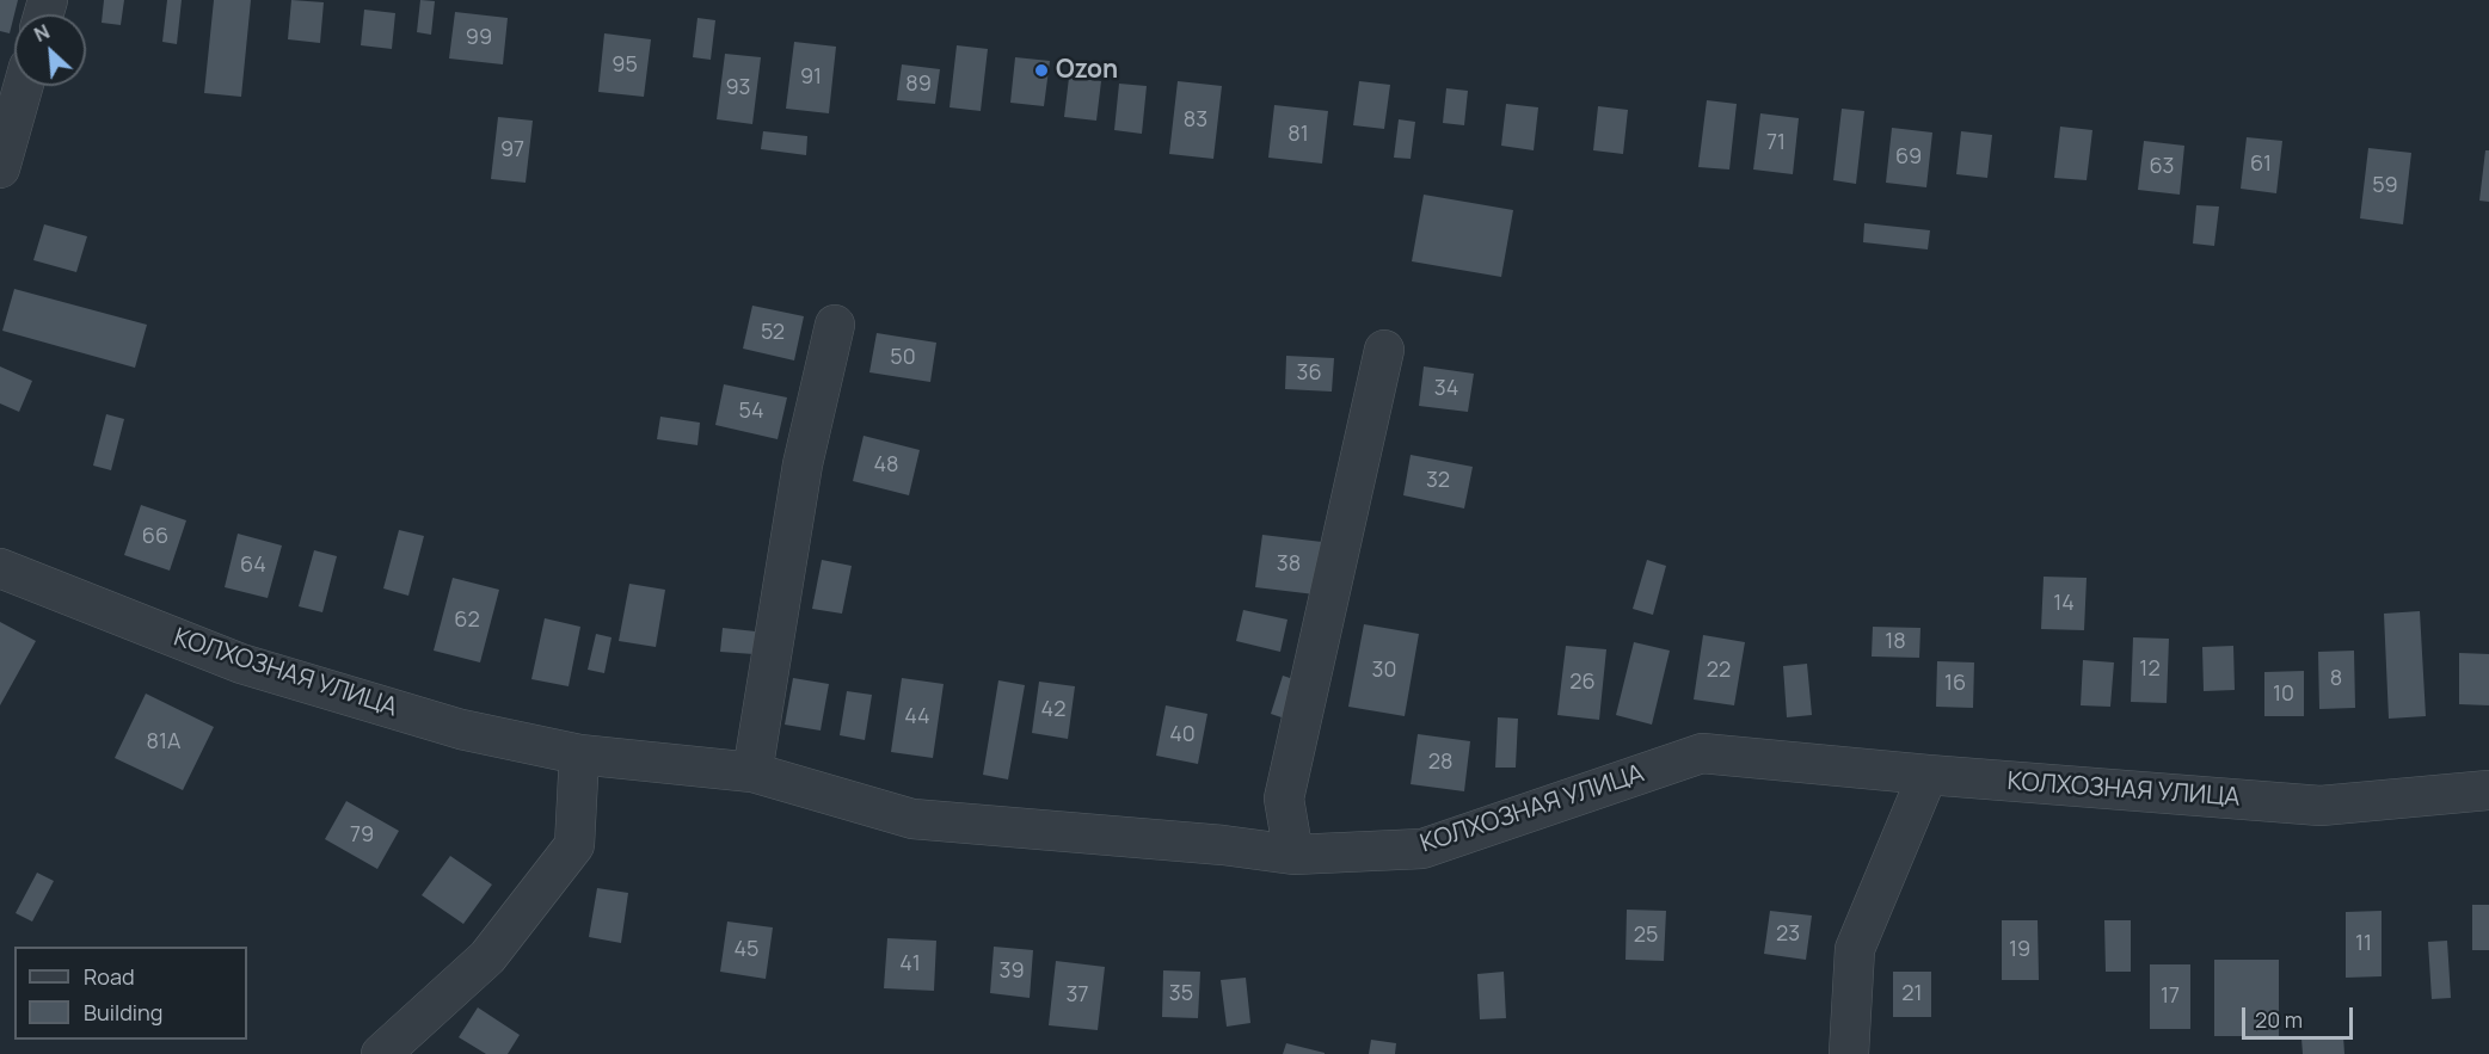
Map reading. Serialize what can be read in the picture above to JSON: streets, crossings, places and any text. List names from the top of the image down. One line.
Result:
{"streets":{"street":["КОЛХОЗНАЯ УЛИЦА"]},"places":["Ozon"],"house_numbers":["99","95","91","89","93","83","81","71","97","69","61","63","59","52","50","36","34","54","48","32","66","38","64","14","62","18","12","30","22","8","26","16","10","42","44","40","81А","28","79","23","25","11","45","19","41","39","35","21","37","17"],"legend":["Road","Building"],"scale_bar":"20 m","north":"top left"}
